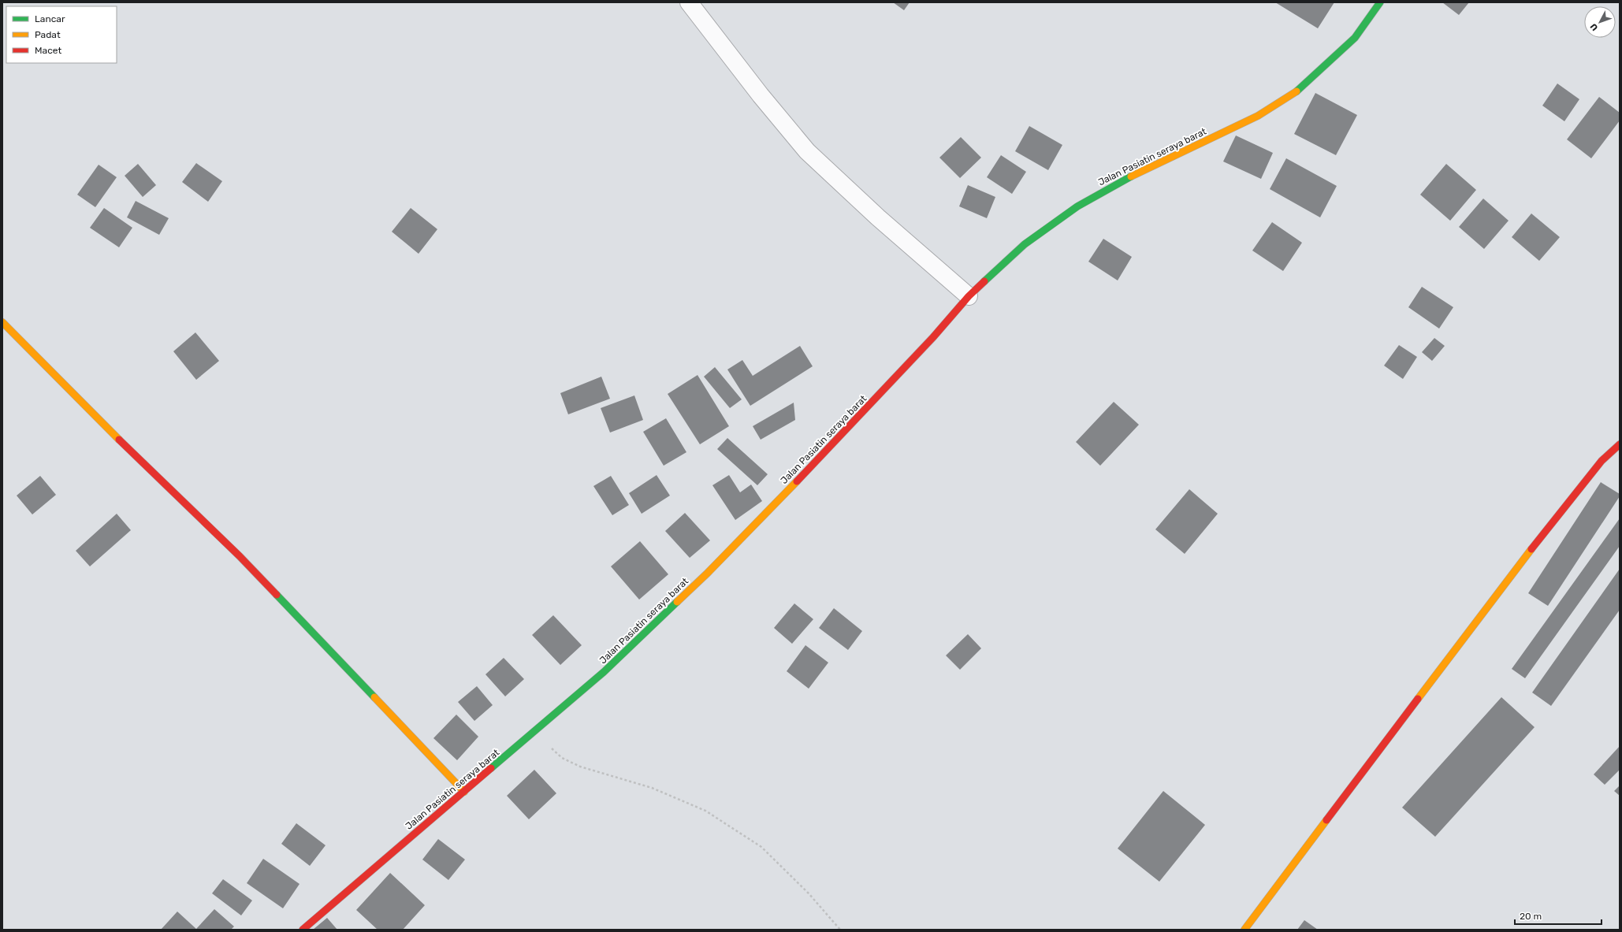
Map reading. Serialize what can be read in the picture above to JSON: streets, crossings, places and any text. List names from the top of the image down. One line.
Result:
{"streets":{"street":["Jalan Pasiatin seraya barat"]},"legend":["Lancar","Padat","Macet"],"scale_bar":"20 m","north":"bottom left"}
